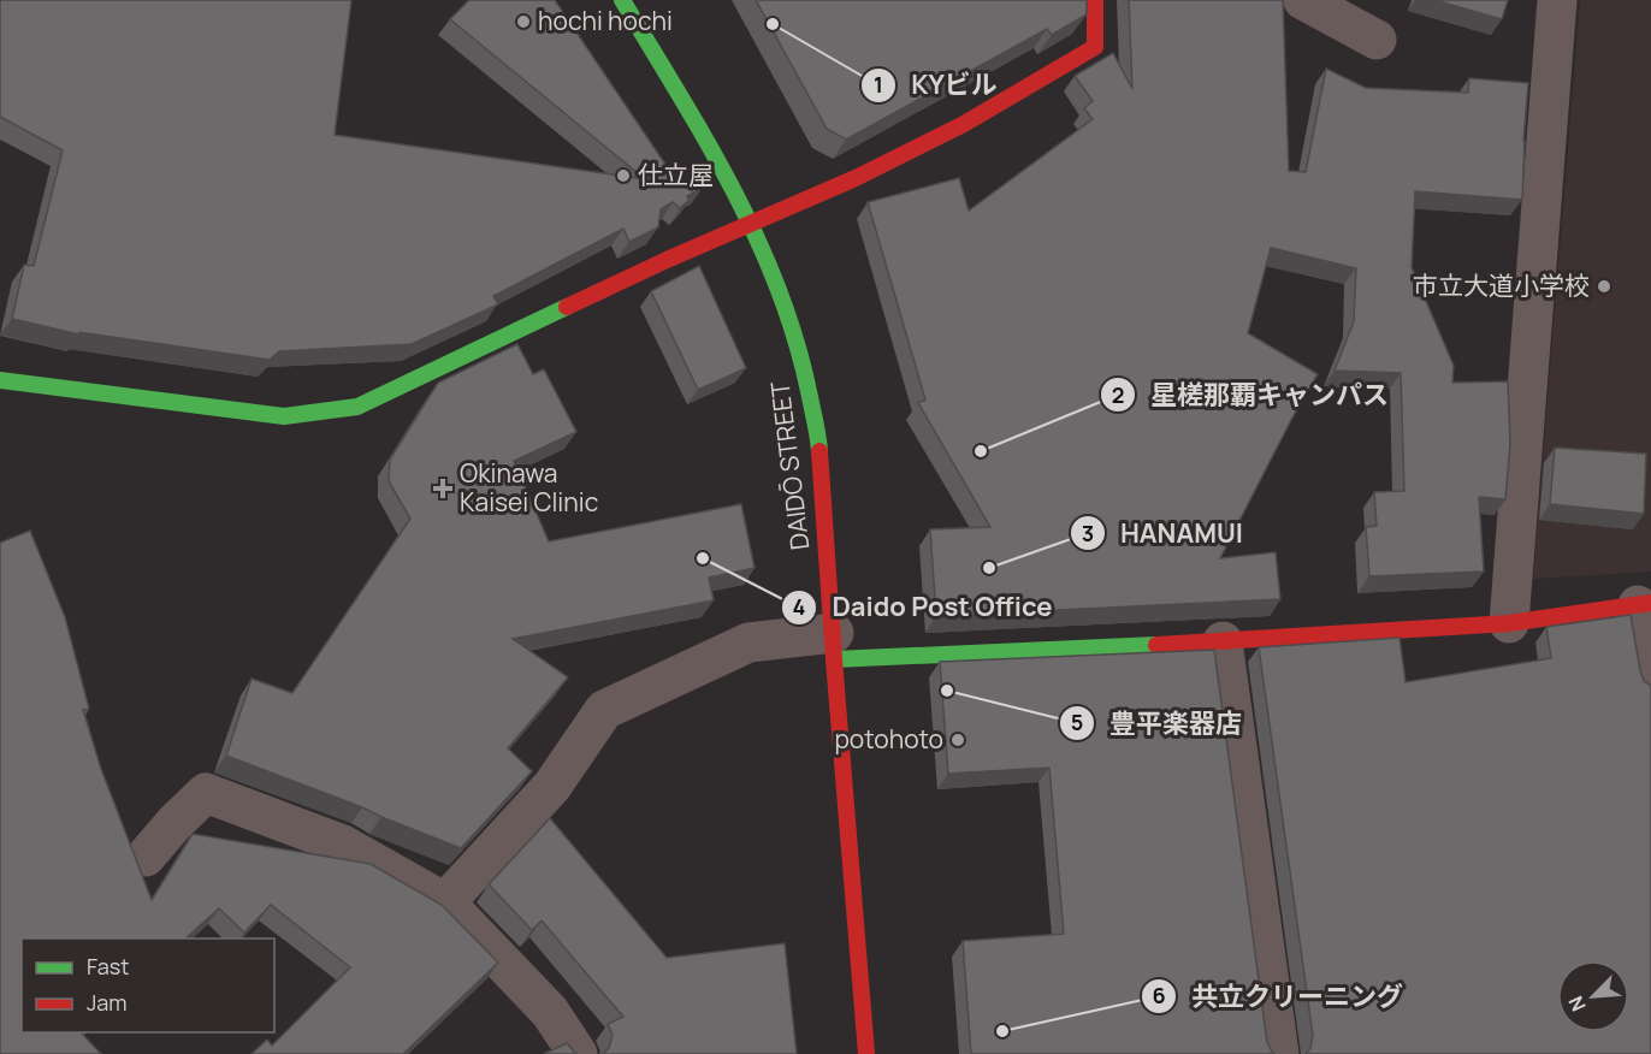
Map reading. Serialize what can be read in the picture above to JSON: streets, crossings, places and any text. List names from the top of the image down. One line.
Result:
{"streets":{"street":["DAIDŌ STREET"]},"places":{"other":["hochi hochi","KYビル","仕立屋","市立大道小学校","星槎那覇キャンパス","Daido Post Office","HANAMUI","豊平楽器店","potohoto","共立クリーニング"],"health":["Okinawa Kaisei Clinic"]},"legend":["Fast","Jam"],"north":"bottom left"}
